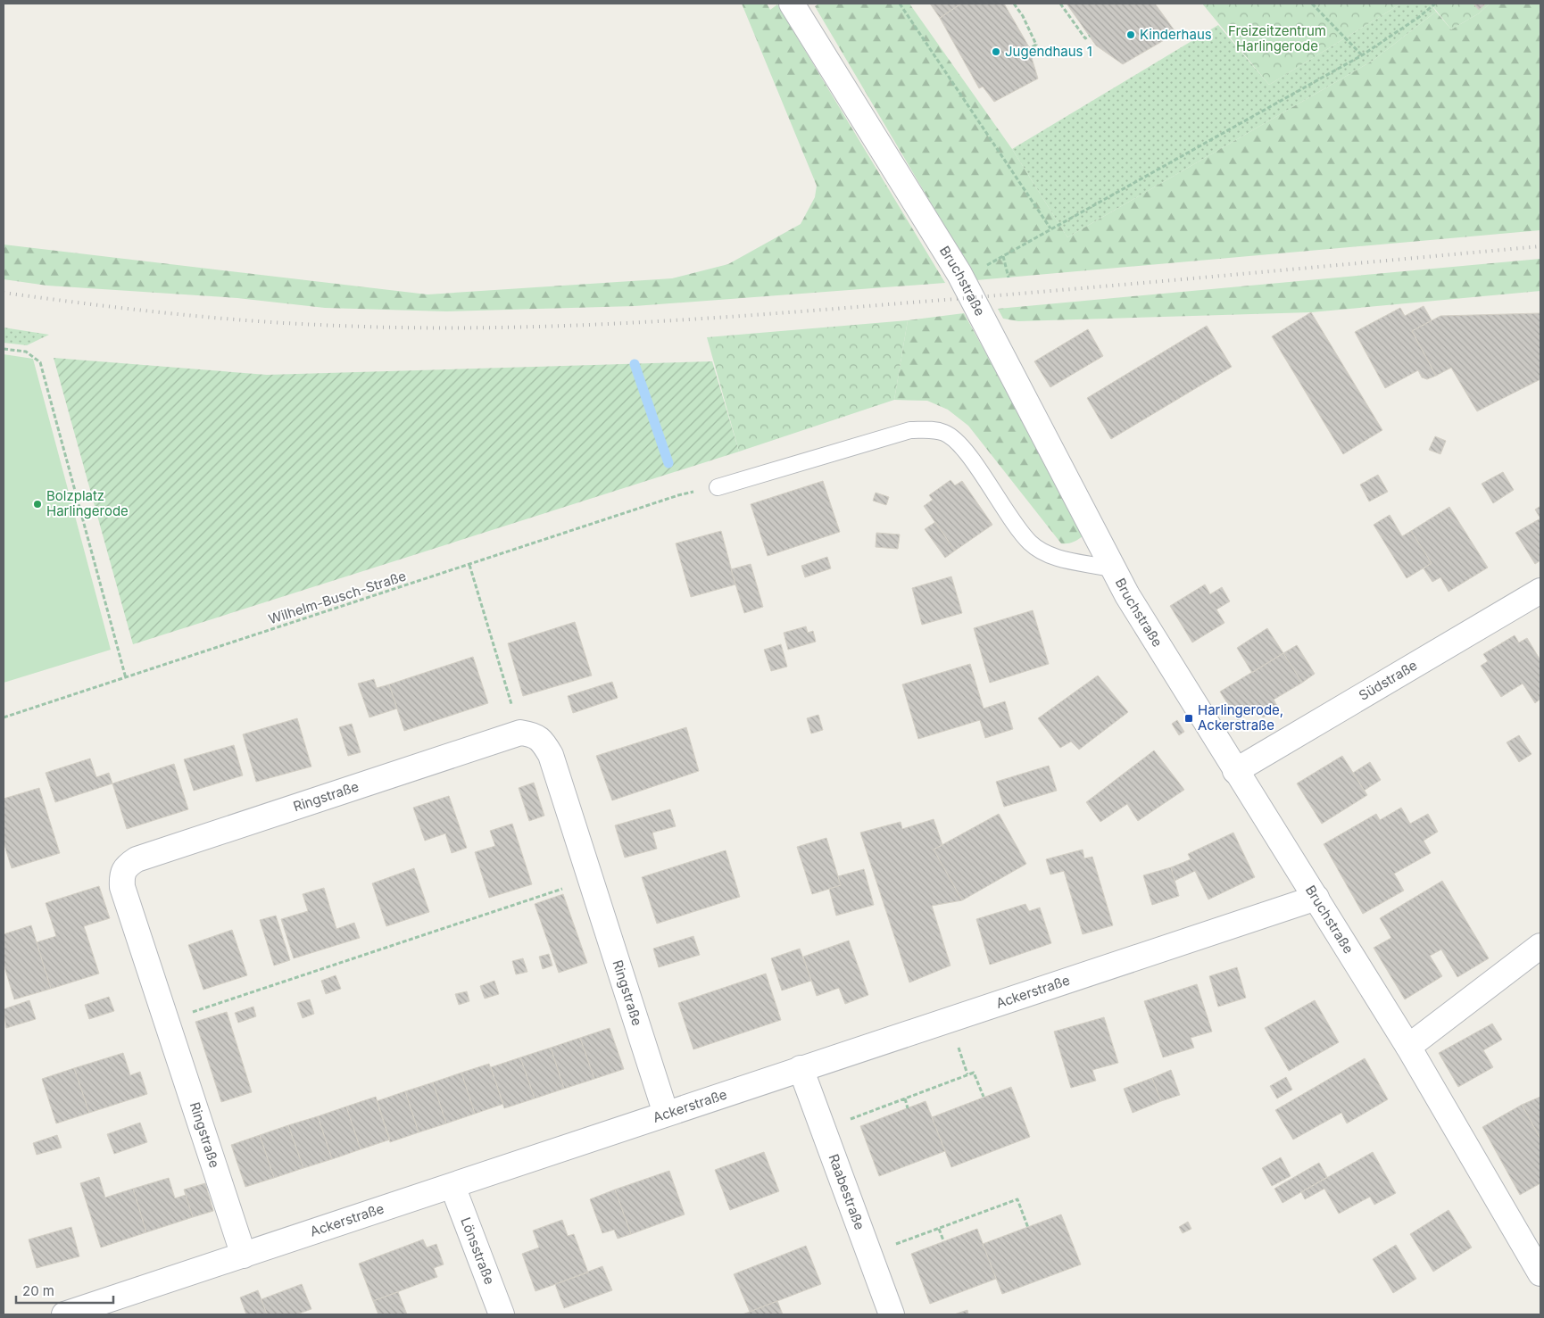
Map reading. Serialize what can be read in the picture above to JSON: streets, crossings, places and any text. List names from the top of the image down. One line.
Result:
{"streets":{"street":["Bruchstraße","Südstraße","Ringstraße","Ackerstraße","Raabestraße","Lönsstraße"],"path":["Wilhelm-Busch-Straße"]},"crossings":[["Bruchstraße","Südstraße"],["Bruchstraße","Ackerstraße"],["Ringstraße","Ackerstraße"],["Ackerstraße","Raabestraße"],["Ackerstraße","Lönsstraße"]],"parks":["Freizeitzentrum Harlingerode"],"places":{"other":["Kinderhaus","Jugendhaus 1","Bolzplatz Harlingerode"],"transit":["Harlingerode, Ackerstraße"]},"scale_bar":"20 m"}
